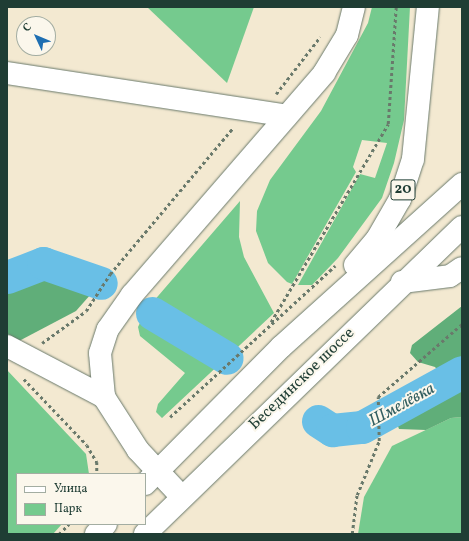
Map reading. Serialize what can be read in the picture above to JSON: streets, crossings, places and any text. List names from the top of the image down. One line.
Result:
{"streets":{"main road":["20","Бесединское шоссе"]},"water":["Шмелёвка"],"legend":["Улица","Парк"],"north":"top left"}
